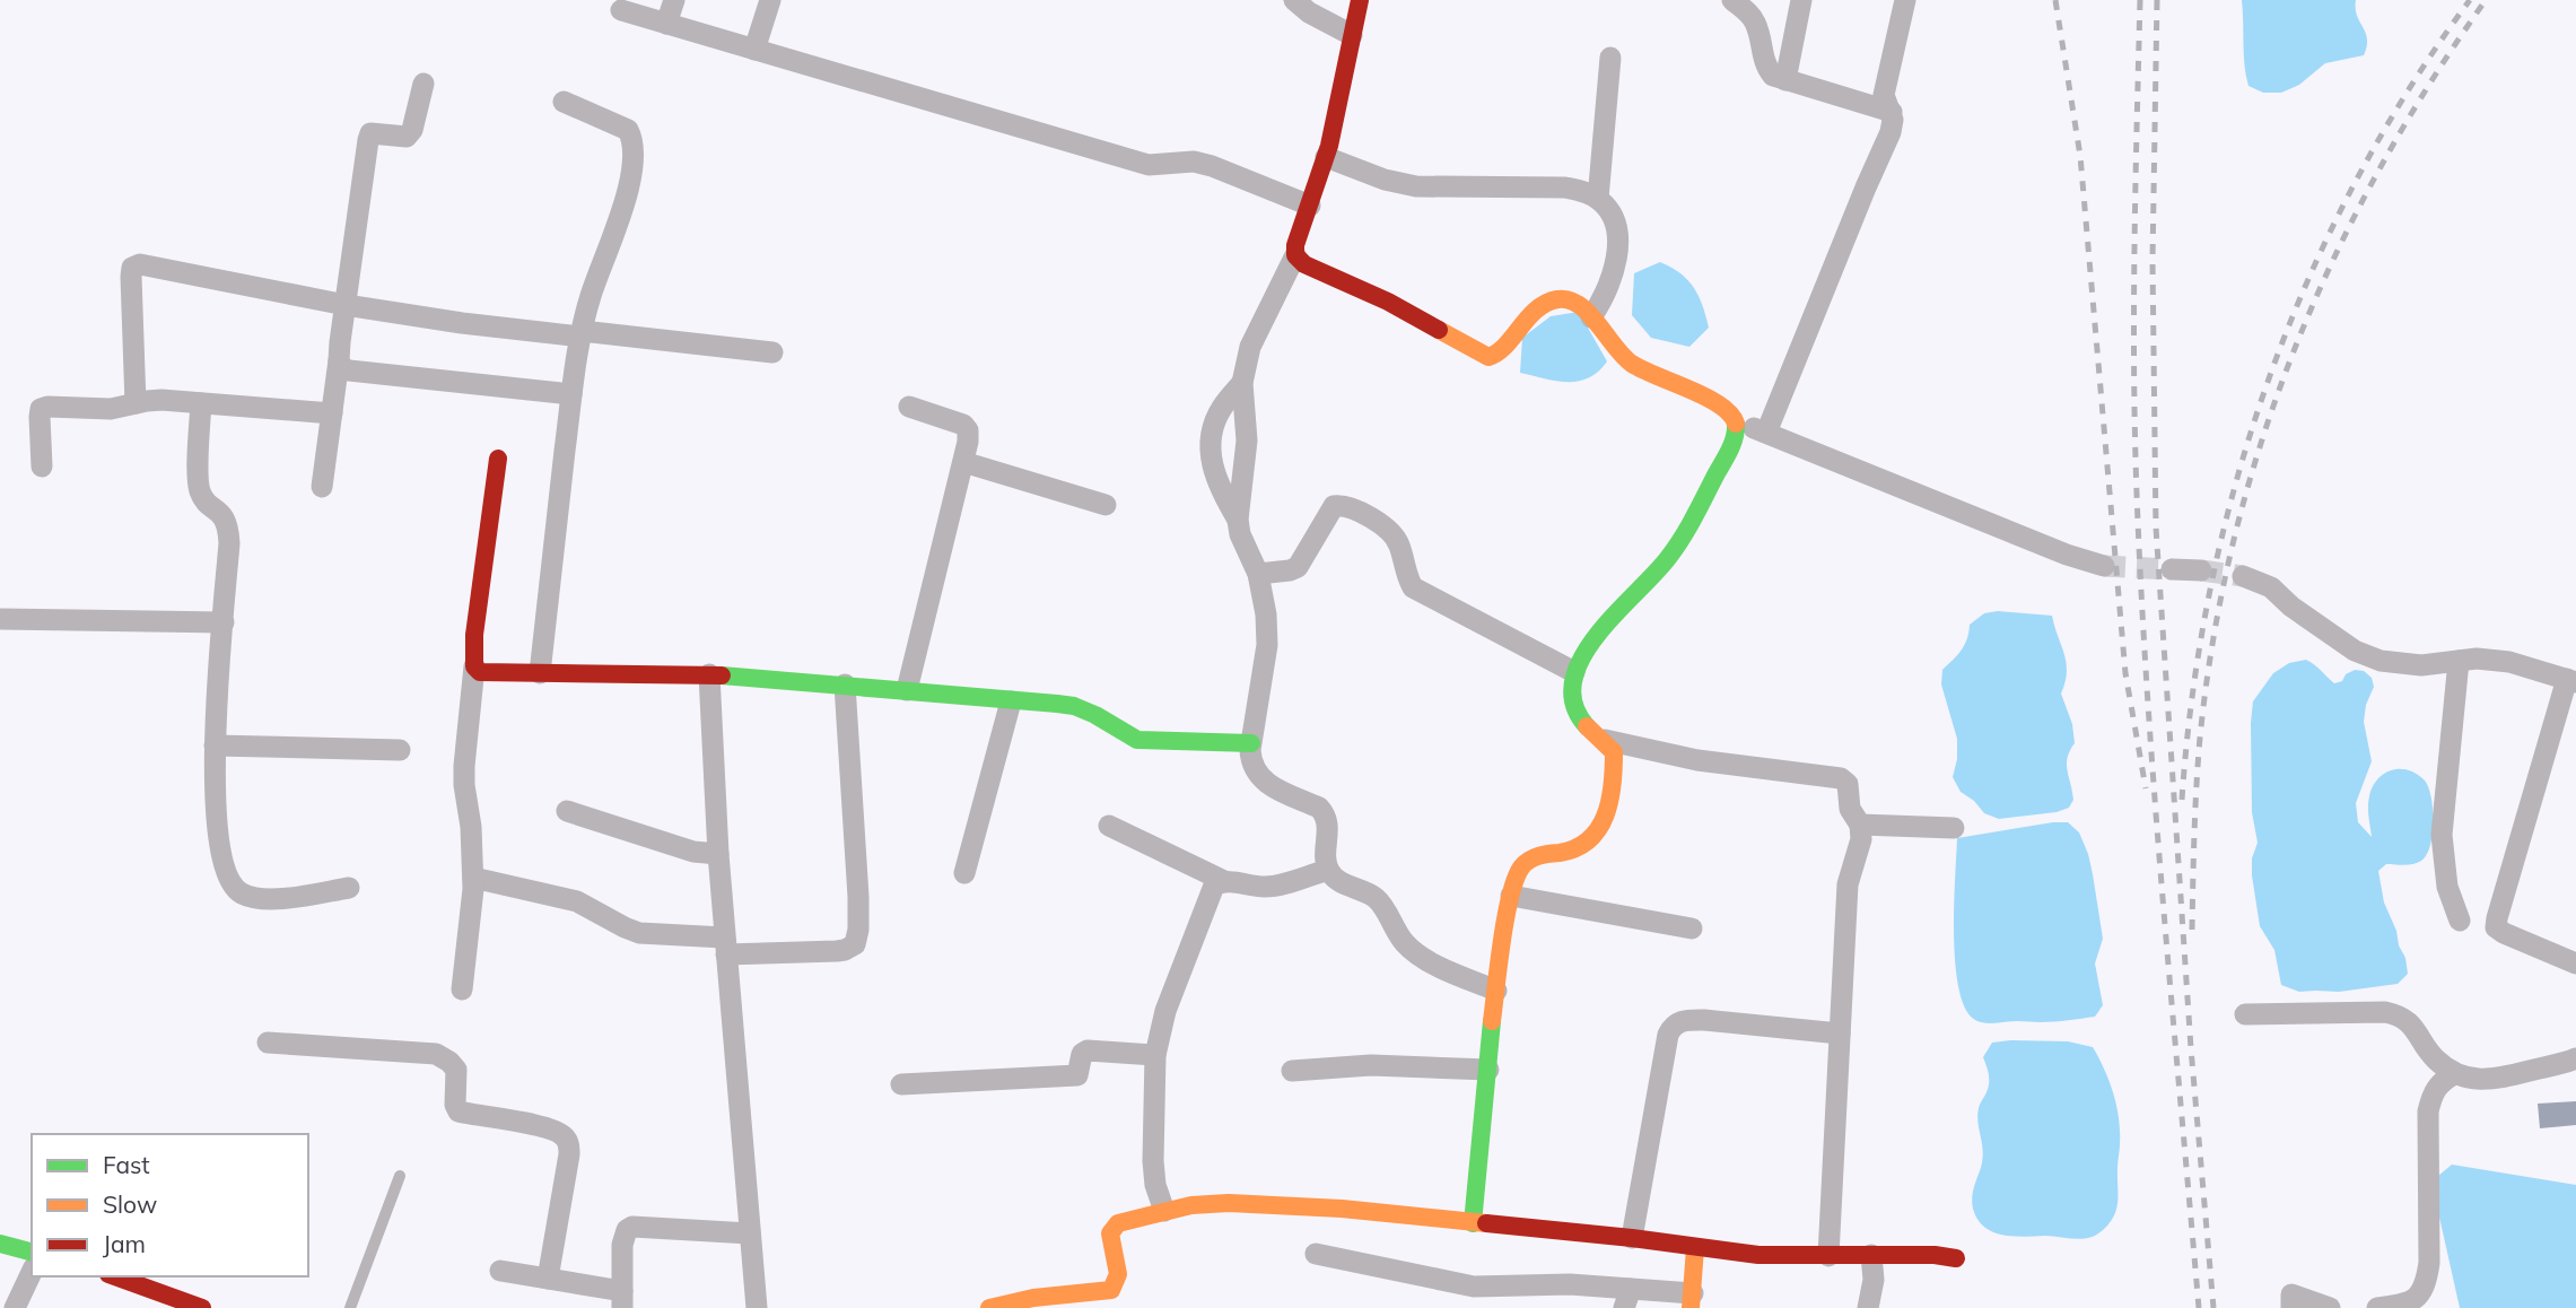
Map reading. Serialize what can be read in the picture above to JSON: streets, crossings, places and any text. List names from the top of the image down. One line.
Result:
{"legend":["Fast","Slow","Jam"]}
